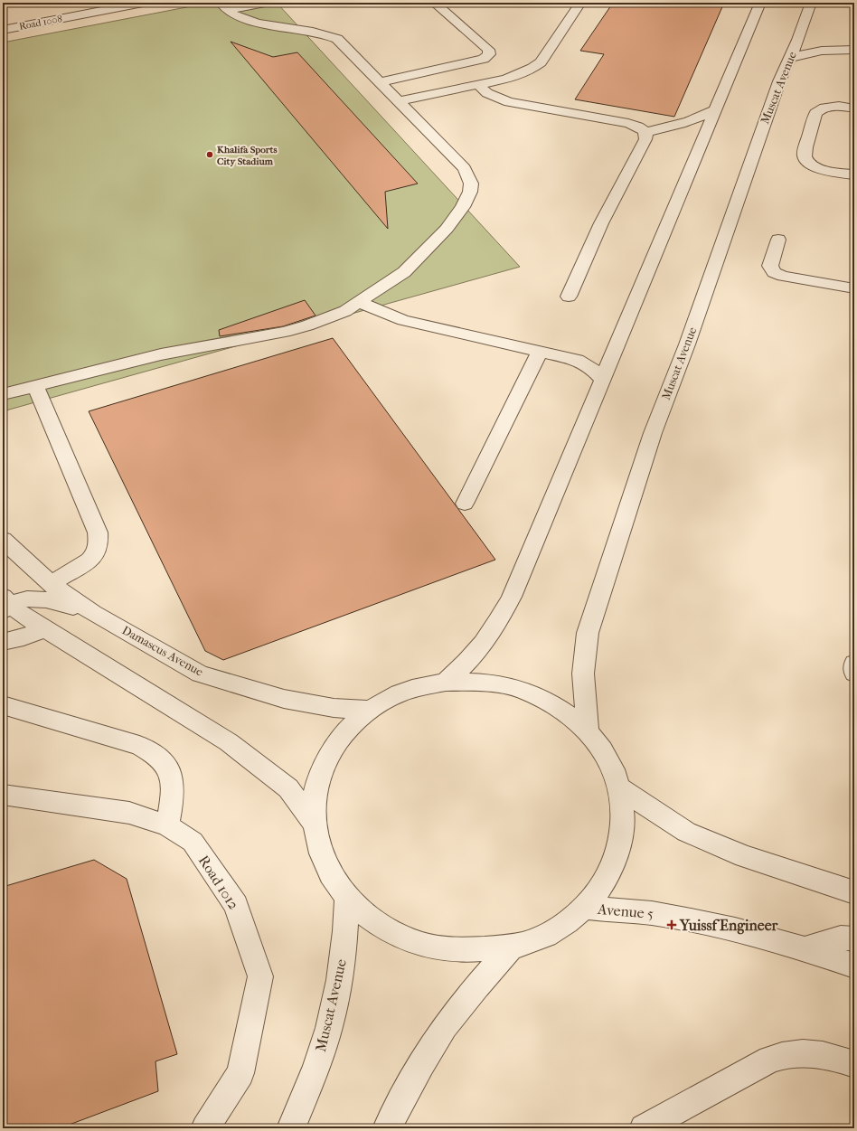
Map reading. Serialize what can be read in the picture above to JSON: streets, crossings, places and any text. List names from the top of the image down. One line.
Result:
{"streets":{"street":["Road 1008","Muscat Avenue","Damascus Avenue","Road 1012","Avenue 5"]},"places":{"other":["Khalifa Sports City Stadium"],"health":["Yuissf Engineer"]}}
